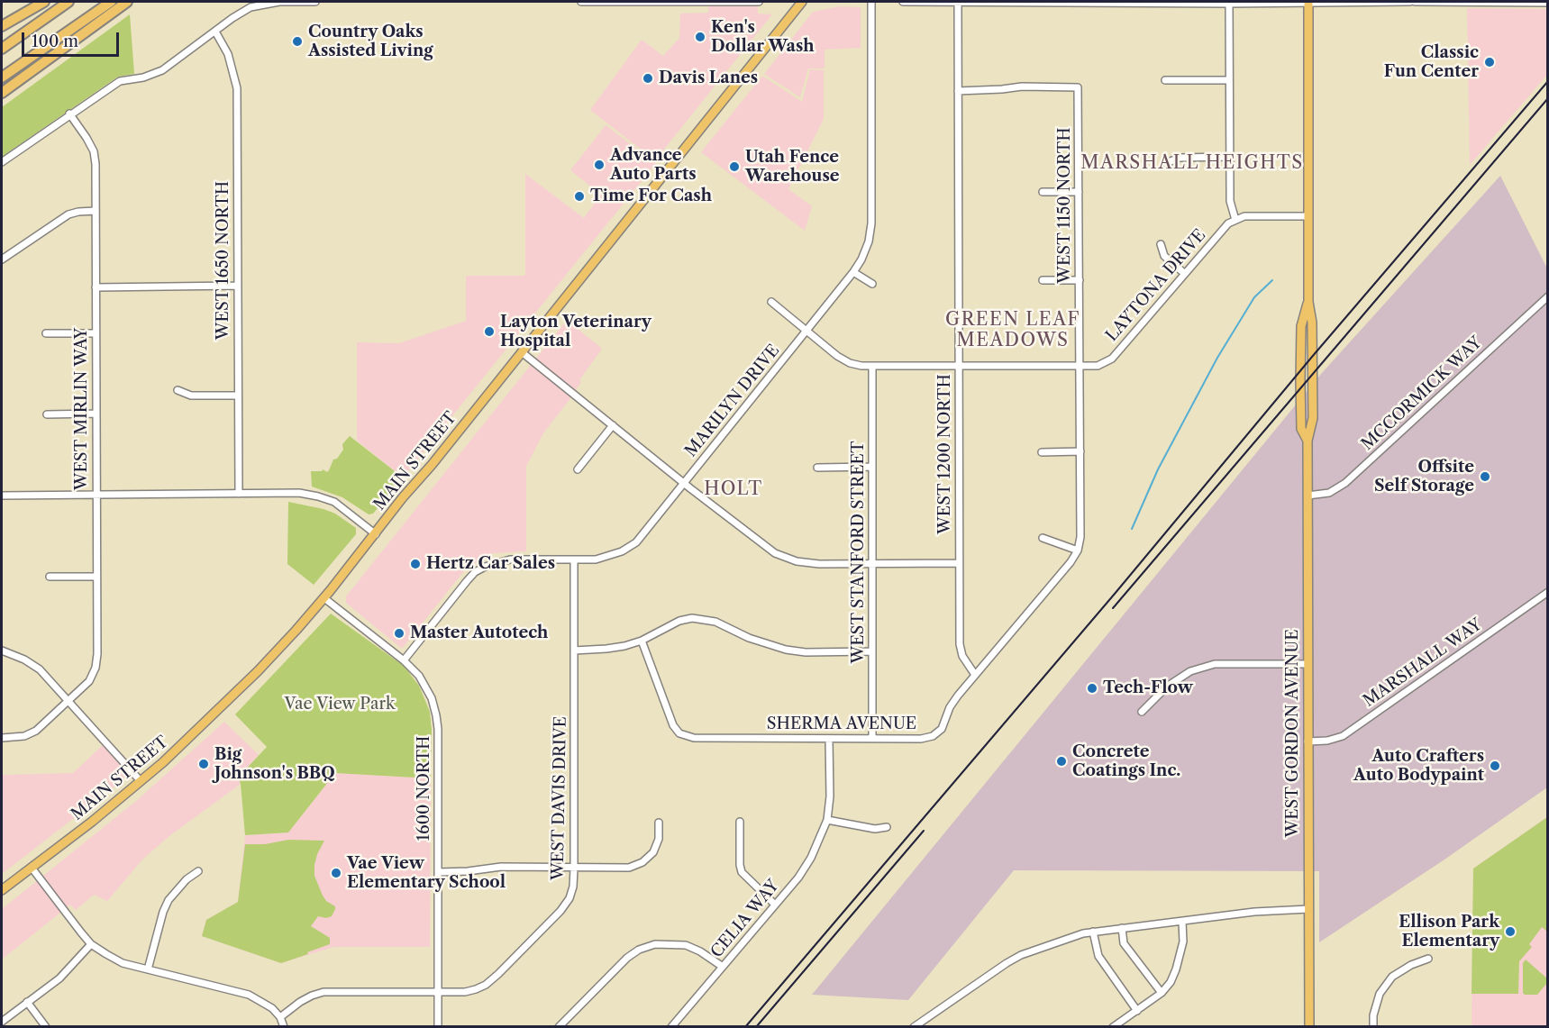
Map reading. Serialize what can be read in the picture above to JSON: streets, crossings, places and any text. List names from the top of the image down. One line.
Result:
{"streets":{"main road":["MAIN STREET","WEST GORDON AVENUE"],"street":["WEST 1150 NORTH","WEST 1650 NORTH","LAYTONA DRIVE","MCCORMICK WAY","MARILYN DRIVE","WEST MIRLIN WAY","WEST 1200 NORTH","WEST STANFORD STREET","MARSHALL WAY","SHERMA AVENUE","1600 NORTH","WEST DAVIS DRIVE","CELIA WAY"]},"crossings":[["WEST 1150 NORTH","LAYTONA DRIVE"],["WEST 1150 NORTH","WEST 1200 NORTH"],["WEST 1150 NORTH","SHERMA AVENUE"],["LAYTONA DRIVE","MARILYN DRIVE"],["LAYTONA DRIVE","WEST 1200 NORTH"],["LAYTONA DRIVE","WEST STANFORD STREET"],["MCCORMICK WAY","WEST GORDON AVENUE"],["MARILYN DRIVE","1600 NORTH"],["MARILYN DRIVE","WEST DAVIS DRIVE"],["WEST 1200 NORTH","SHERMA AVENUE"],["MAIN STREET","1600 NORTH"],["WEST STANFORD STREET","SHERMA AVENUE"],["MARSHALL WAY","WEST GORDON AVENUE"],["SHERMA AVENUE","CELIA WAY"],["1600 NORTH","WEST DAVIS DRIVE"]],"districts":["MARSHALL HEIGHTS","GREEN LEAF MEADOWS","HOLT"],"parks":["Vae View Park"],"places":["Ken's Dollar Wash","Country Oaks Assisted Living","Classic Fun Center","Davis Lanes","Advance Auto Parts","Utah Fence Warehouse","Time For Cash","Layton Veterinary Hospital","Offsite Self Storage","Hertz Car Sales","Master Autotech","Tech-Flow","Concrete Coatings Inc.","Big Johnson's BBQ","Auto Crafters Auto Bodypaint","Vae View Elementary School","Ellison Park Elementary"],"scale_bar":"100 m"}
